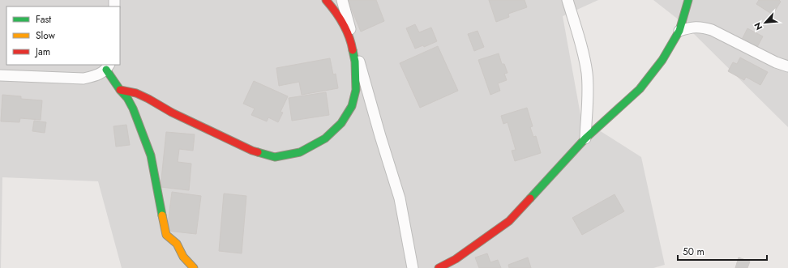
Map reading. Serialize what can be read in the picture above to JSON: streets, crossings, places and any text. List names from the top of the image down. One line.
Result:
{"legend":["Fast","Slow","Jam"],"scale_bar":"50 m","north":"bottom left"}
